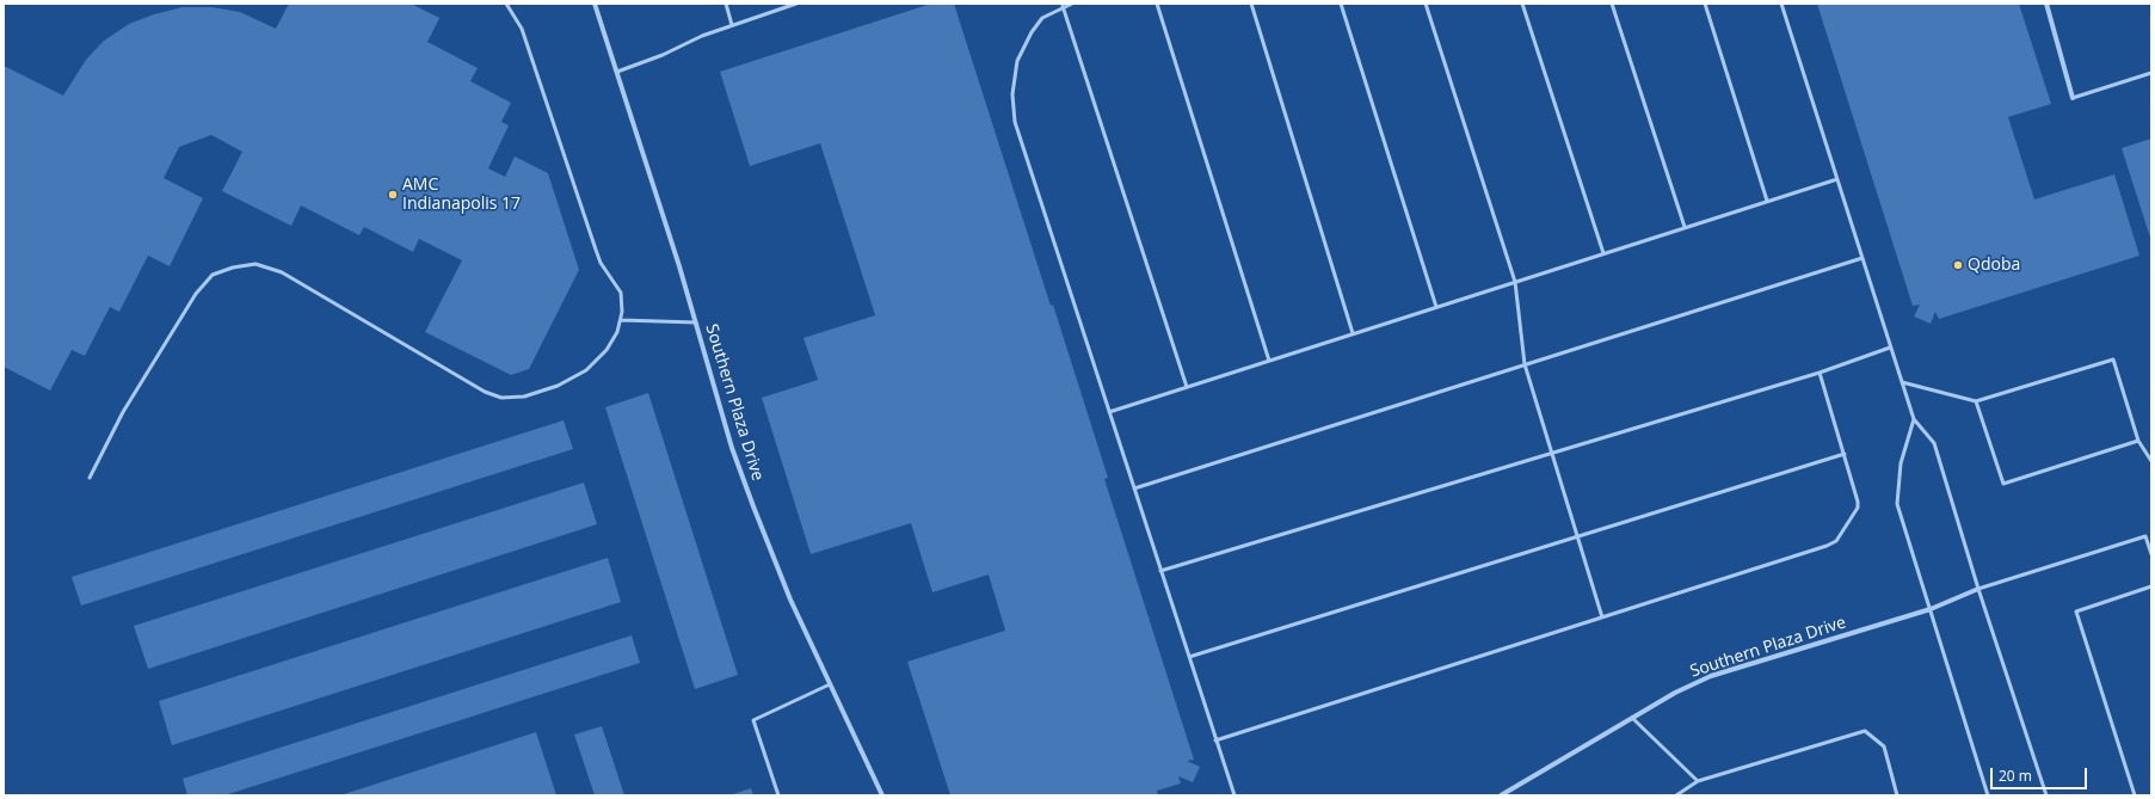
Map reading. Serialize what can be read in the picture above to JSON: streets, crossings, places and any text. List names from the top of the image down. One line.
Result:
{"streets":{"street":["Southern Plaza Drive"]},"places":["AMC Indianapolis 17","Qdoba"],"scale_bar":"20 m"}
